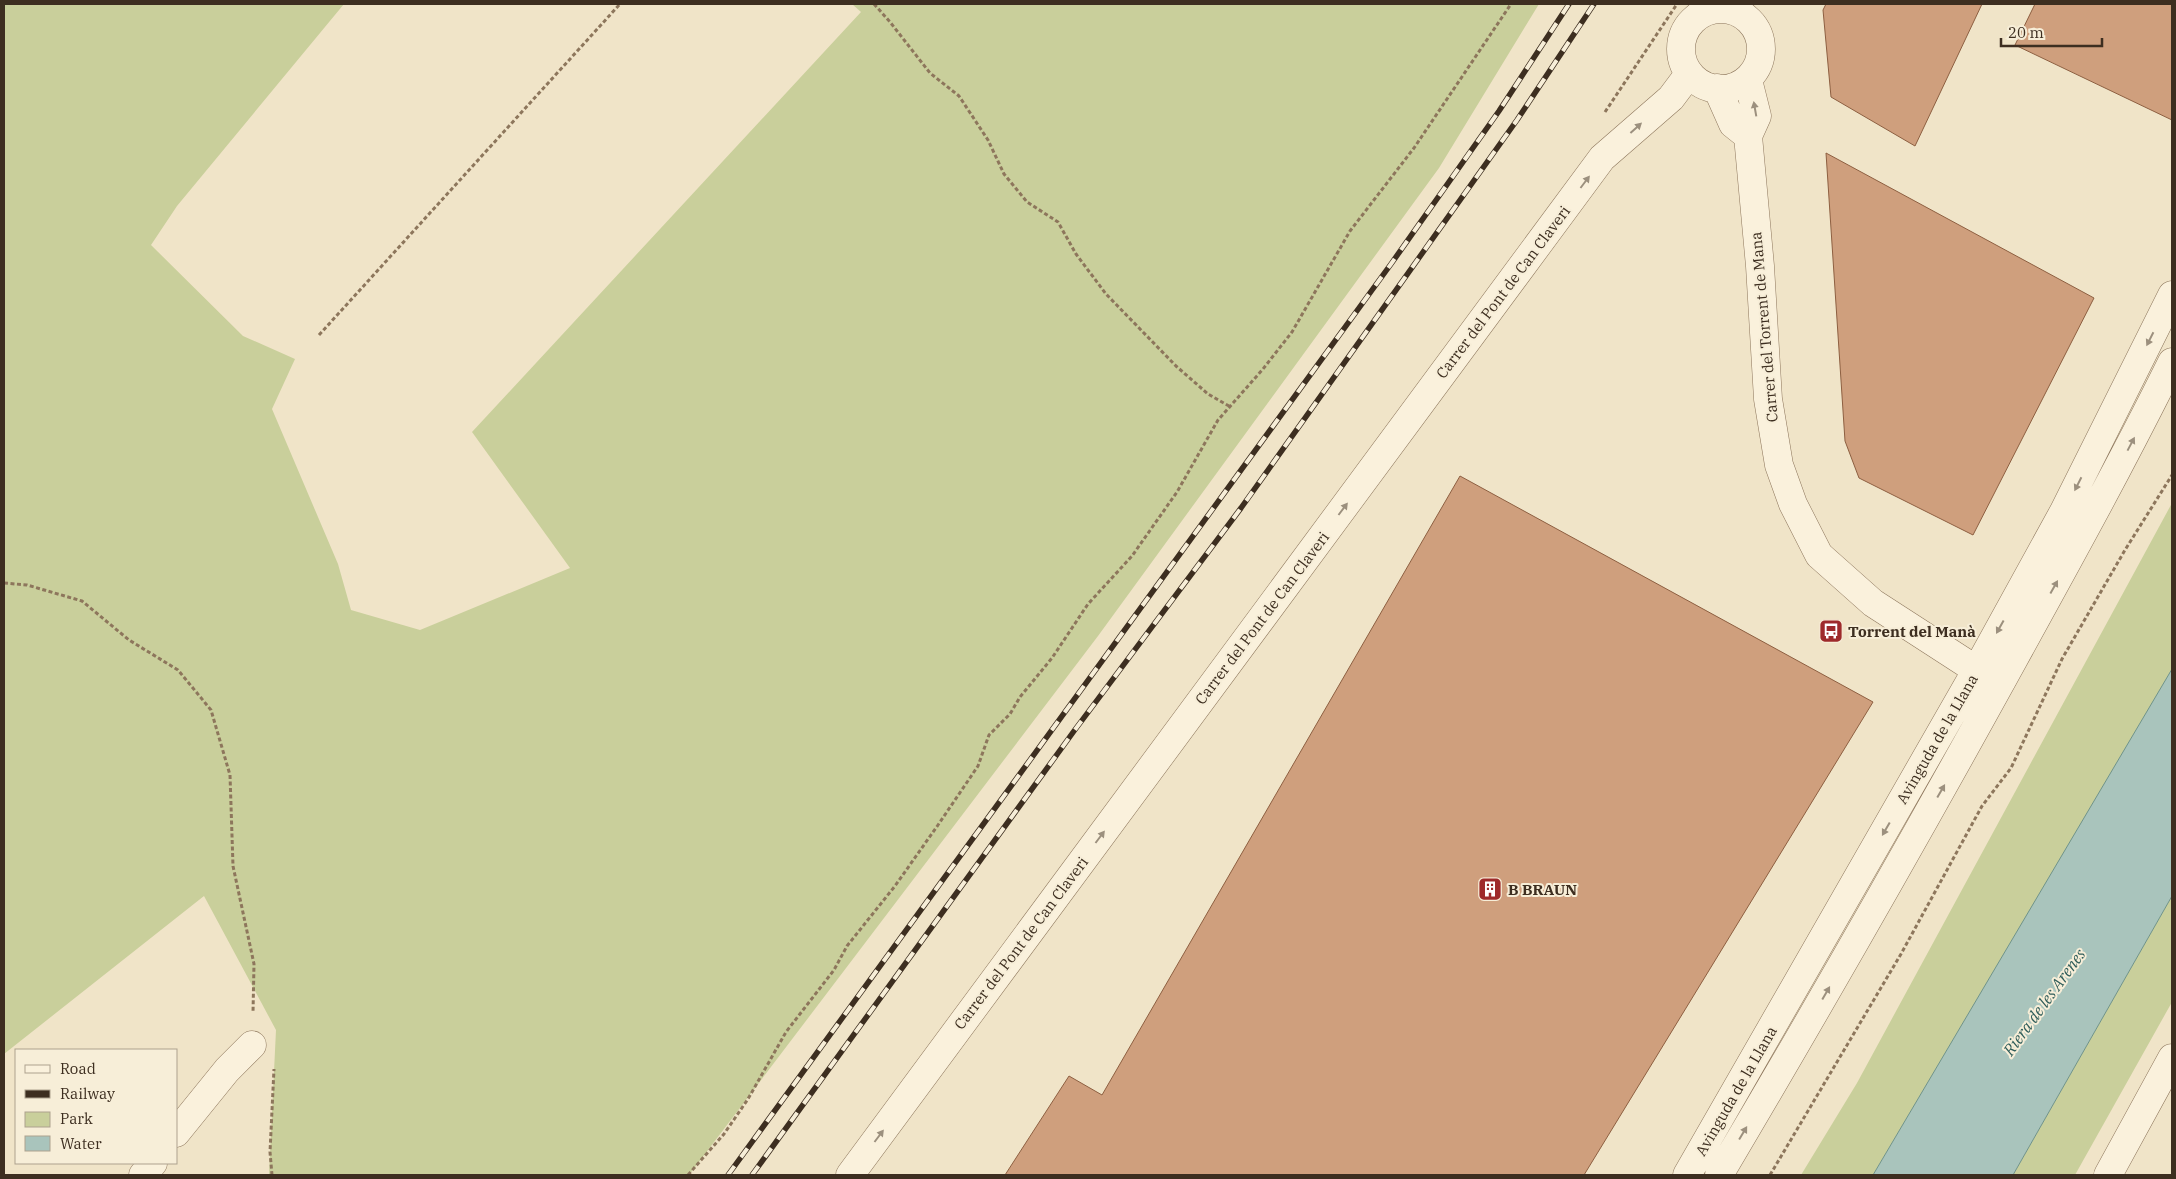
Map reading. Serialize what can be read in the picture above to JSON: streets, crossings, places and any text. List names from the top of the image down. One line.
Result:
{"streets":{"street":["Carrer del Pont de Can Claveri","Carrer del Torrent de Mana","Avinguda de la Llana"]},"crossings":[["Carrer del Pont de Can Claveri","Carrer del Torrent de Mana"],["Carrer del Torrent de Mana","Avinguda de la Llana"]],"one_way":["Carrer del Pont de Can Claveri"],"water":["Riera de les Arenes"],"places":{"bus stop":["Torrent del Manà"],"building":["B BRAUN"]},"legend":["Road","Railway","Park","Water"],"scale_bar":"20 m"}
